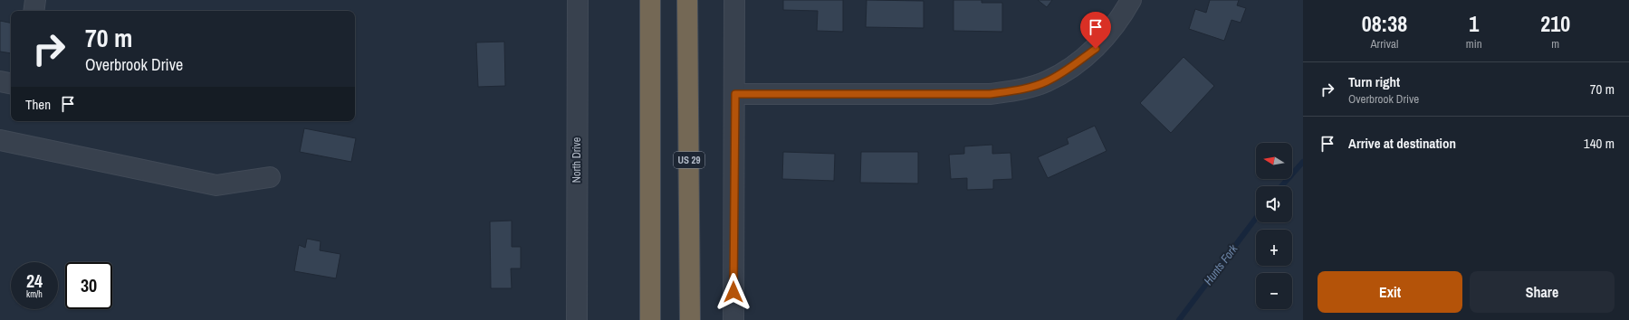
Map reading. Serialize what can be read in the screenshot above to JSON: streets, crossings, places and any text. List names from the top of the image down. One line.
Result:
{"streets":{"highway":["US 29"],"street":["North Drive"]},"water":["Hunts Fork"],"north":"left","page":{"eta":["08:38","Arrival","1","min","210","m"],"turn":["70 m","Overbrook Drive"],"list":[{"name":"Turn right","note":"Overbrook Drive","value":"70 m"},{"name":"Arrive at destination","value":"140 m"}],"then":"Then","map_buttons":["+","−"],"speed":"24 km/h","limit":"30","buttons":["Exit","Share"]}}
